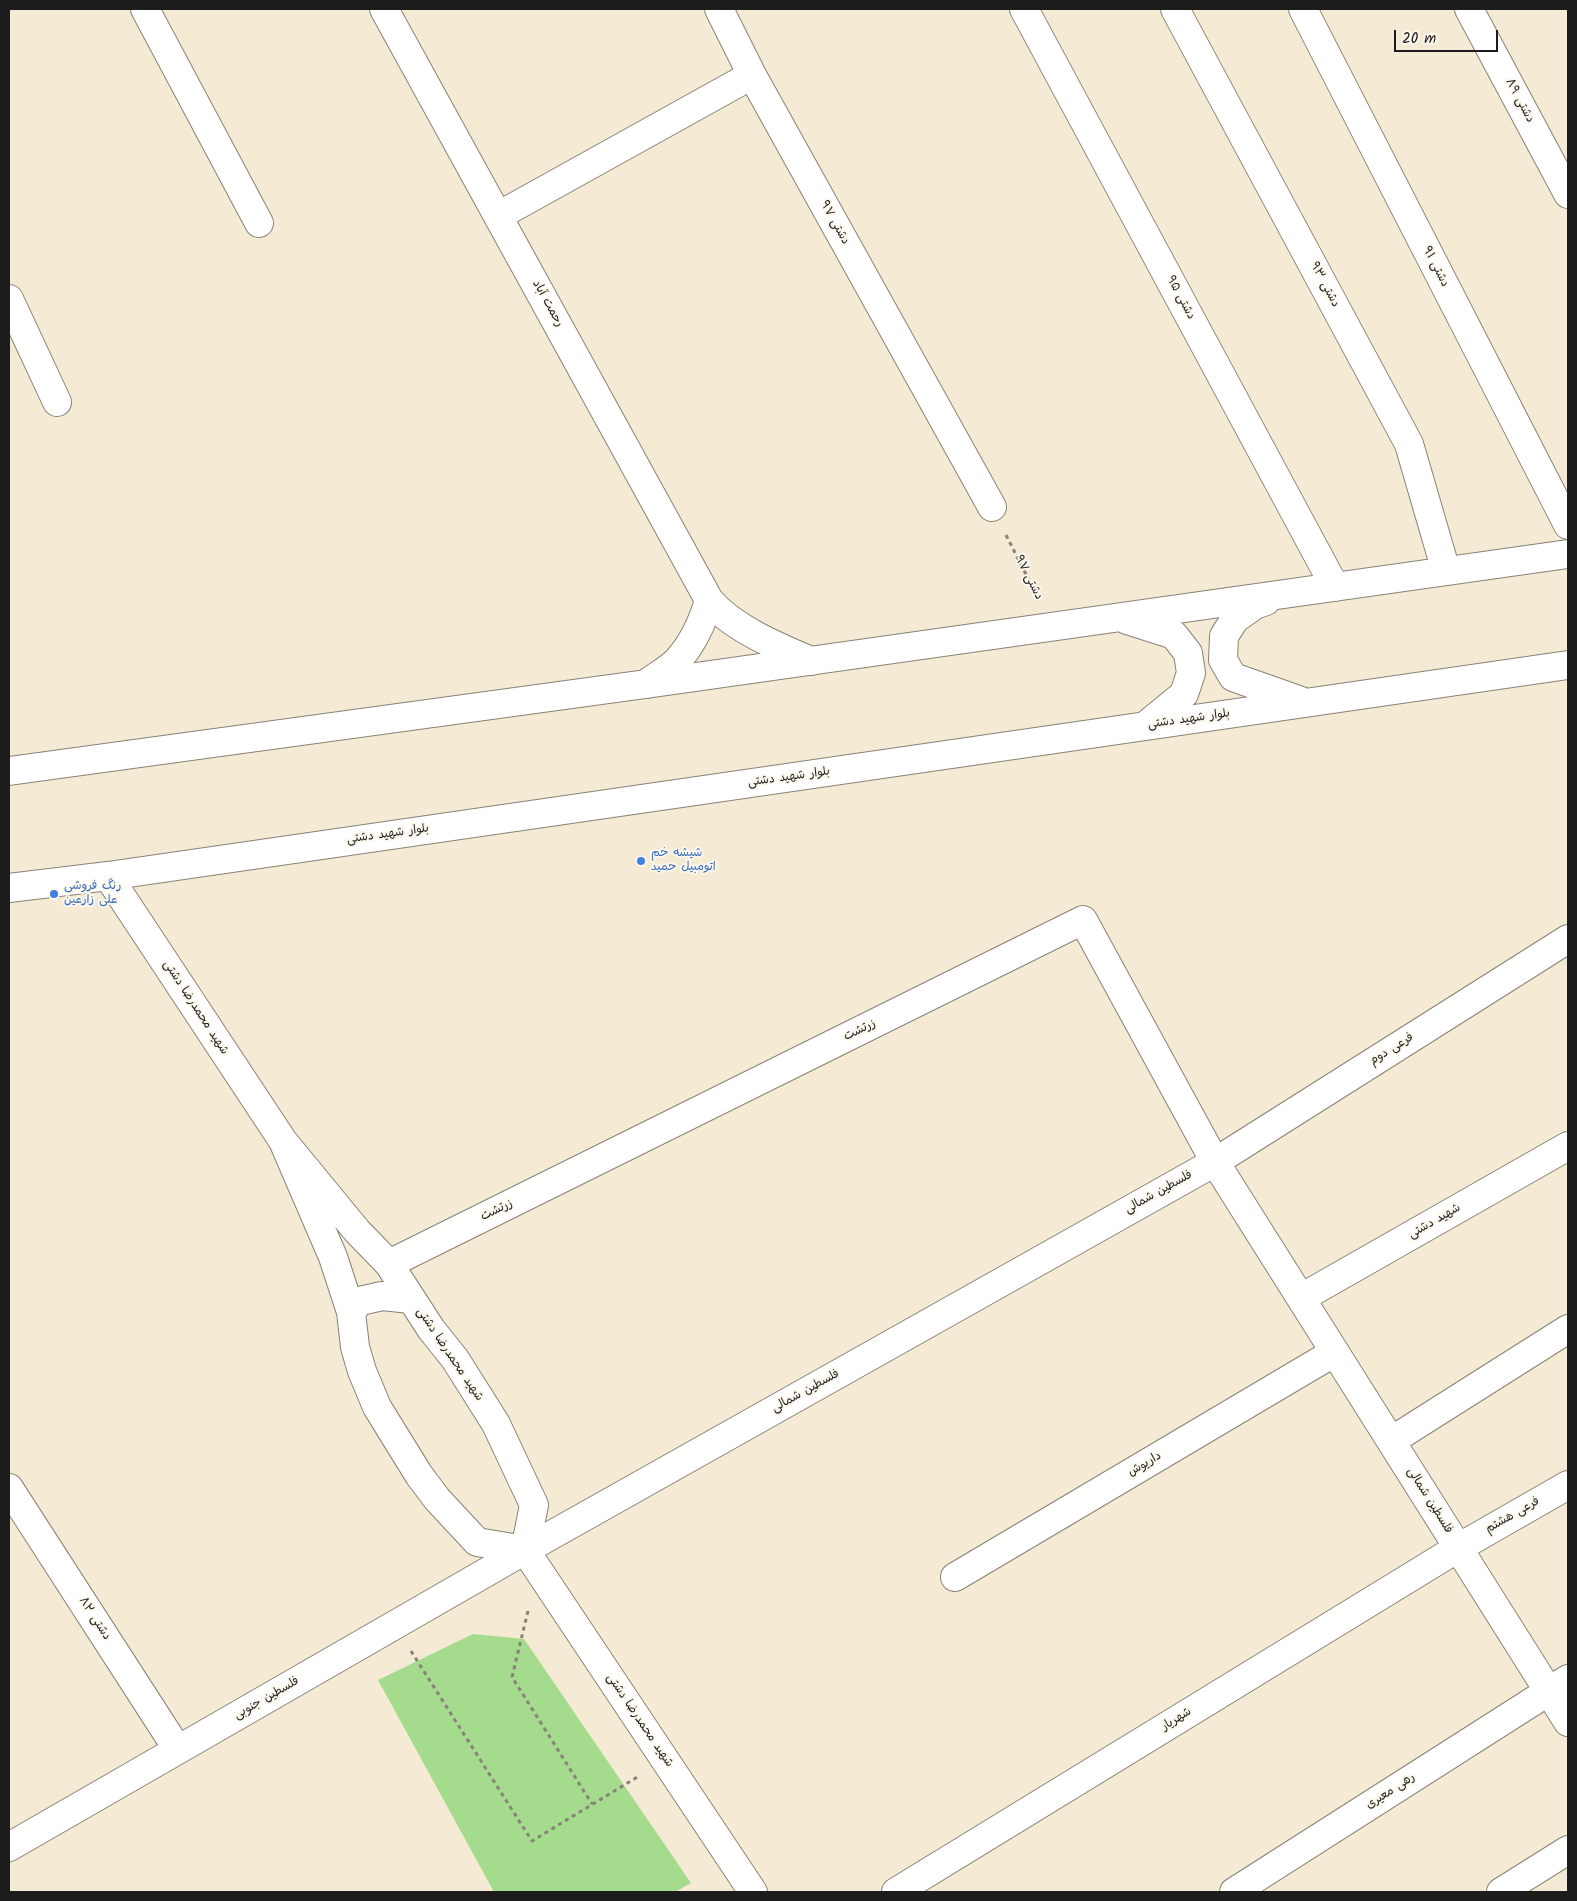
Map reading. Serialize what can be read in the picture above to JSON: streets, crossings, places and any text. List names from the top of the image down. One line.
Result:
{"streets":{"street":["دشتی ۸۹","دشتی ۹۷","دشتی ۹۱","دشتی ۹۳","دشتی ۹۵","رحمت آباد","بلوار شهید دشتی","شهید محمدرضا دشتی","زرتشت","فرعی دوم","فلسطین شمالی","شهید دشتی","داریوش","فرعی هشتم","دشتی ۸۲","فلسطین جنوبی","شهریار","رهی معیری"]},"crossings":[["بلوار شهید دشتی","شهید محمدرضا دشتی"],["شهید محمدرضا دشتی","زرتشت"],["شهید محمدرضا دشتی","فلسطین شمالی"],["شهید محمدرضا دشتی","فلسطین جنوبی"],["زرتشت","فرعی دوم"],["زرتشت","فلسطین شمالی"],["فرعی دوم","فلسطین شمالی"],["فلسطین شمالی","شهید دشتی"],["فلسطین شمالی","داریوش"],["فلسطین شمالی","فرعی هشتم"],["فلسطین شمالی","فلسطین جنوبی"],["فلسطین شمالی","شهریار"],["فلسطین شمالی","رهی معیری"],["فرعی هشتم","شهریار"],["دشتی ۸۲","فلسطین جنوبی"]],"places":["شیشه خم اتومبیل حمید","رنگ فروشی علی زارعین"],"scale_bar":"20 m"}
